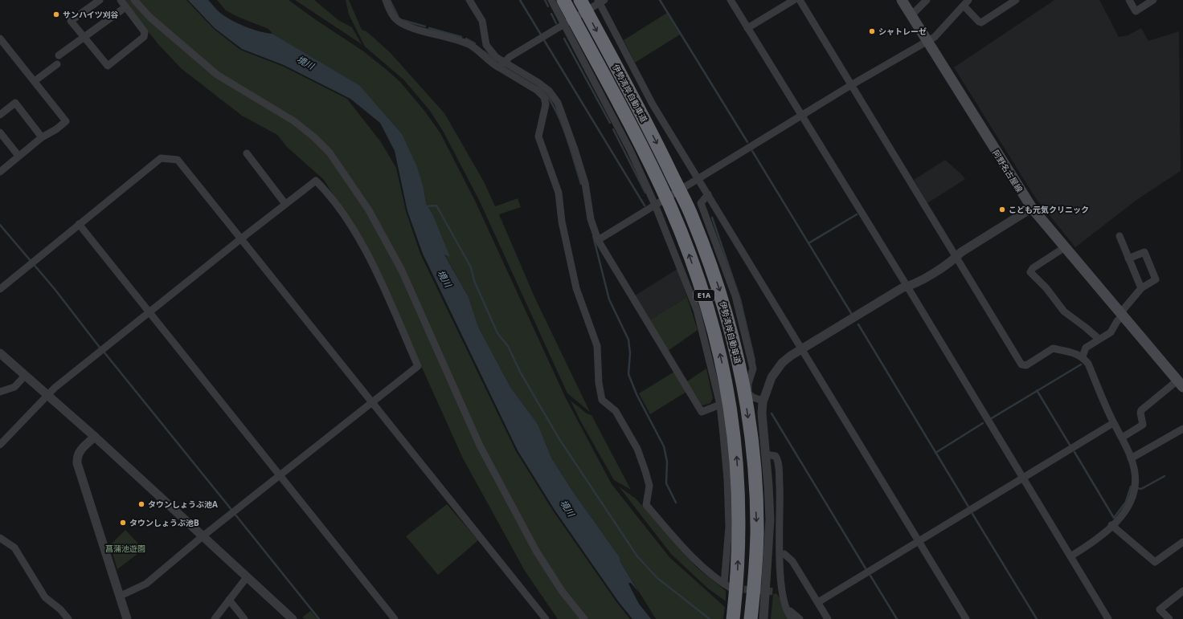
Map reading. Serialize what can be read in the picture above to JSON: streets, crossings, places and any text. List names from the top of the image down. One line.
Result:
{"streets":{"highway":["伊勢湾岸自動車道","E1A"],"main road":["阿野名古屋線"]},"water":["境川"],"parks":["菖蒲池遊園"],"places":["サンハイツ刈谷","シャトレーゼ","こども元気クリニック","タウンしょうぶ池A","タウンしょうぶ池B"]}
